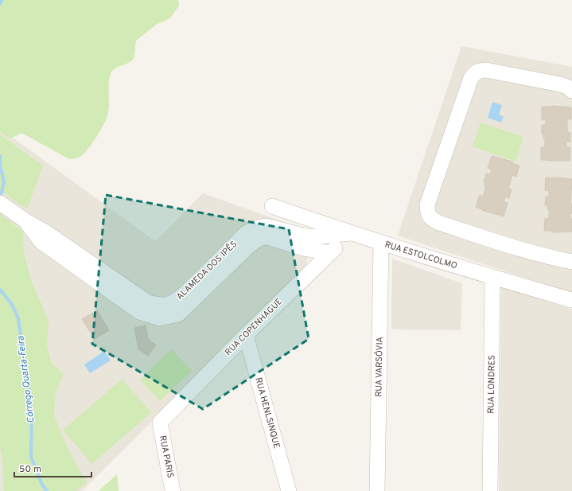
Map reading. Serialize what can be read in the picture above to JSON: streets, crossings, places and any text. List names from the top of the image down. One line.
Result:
{"streets":{"street":["RUA ESTOLCOLMO","ALAMEDA DOS IPÊS","RUA COPENHAGUE","RUA VARSÓVIA","RUA LONDRES","RUA HENLSINQUE","RUA PARIS"]},"crossings":[["RUA ESTOLCOLMO","RUA COPENHAGUE"],["RUA ESTOLCOLMO","RUA VARSÓVIA"],["RUA ESTOLCOLMO","RUA LONDRES"],["RUA COPENHAGUE","RUA HENLSINQUE"],["RUA COPENHAGUE","RUA PARIS"]],"water":["Córrego Quarta-Feira"],"scale_bar":"50 m"}
